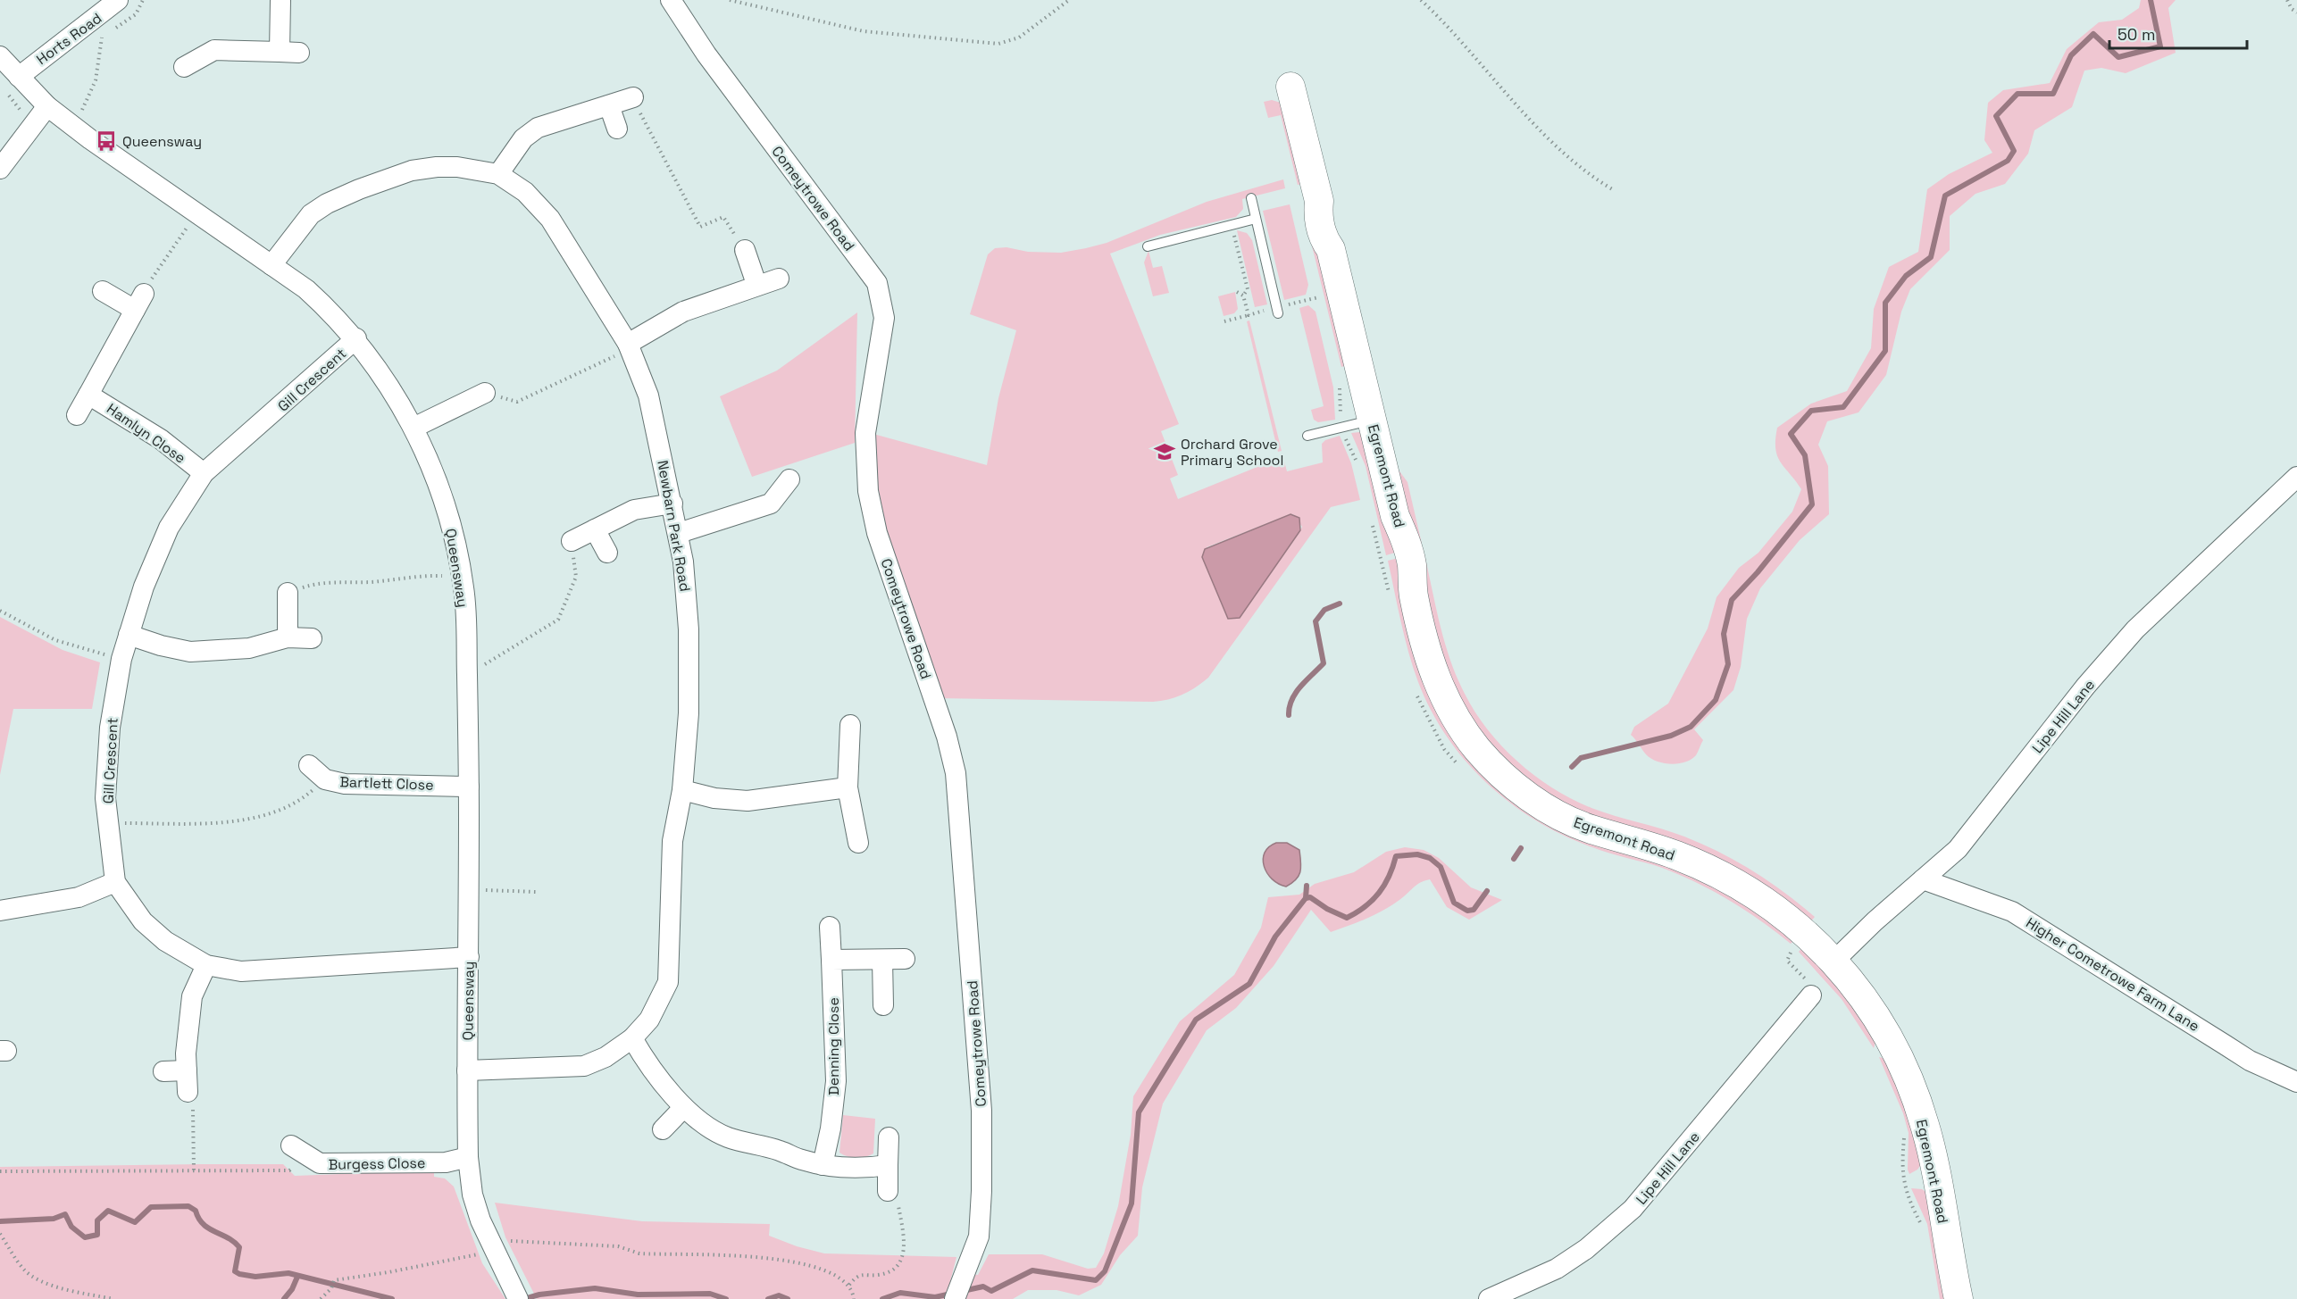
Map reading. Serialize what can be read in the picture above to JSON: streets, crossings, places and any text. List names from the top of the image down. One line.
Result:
{"streets":{"street":["Horts Road","Comeytrowe Road","Gill Crescent","Hamlyn Close","Egremont Road","Newbarn Park Road","Queensway","Lipe Hill Lane","Bartlett Close","Higher Cometrowe Farm Lane","Denning Close","Burgess Close"]},"crossings":[["Horts Road","Queensway"],["Gill Crescent","Hamlyn Close"],["Gill Crescent","Queensway"],["Egremont Road","Lipe Hill Lane"],["Newbarn Park Road","Queensway"],["Queensway","Bartlett Close"],["Queensway","Burgess Close"],["Lipe Hill Lane","Higher Cometrowe Farm Lane"]],"places":{"bus stop":["Queensway"],"school or university":["Orchard Grove Primary School"]},"scale_bar":"50 m"}
